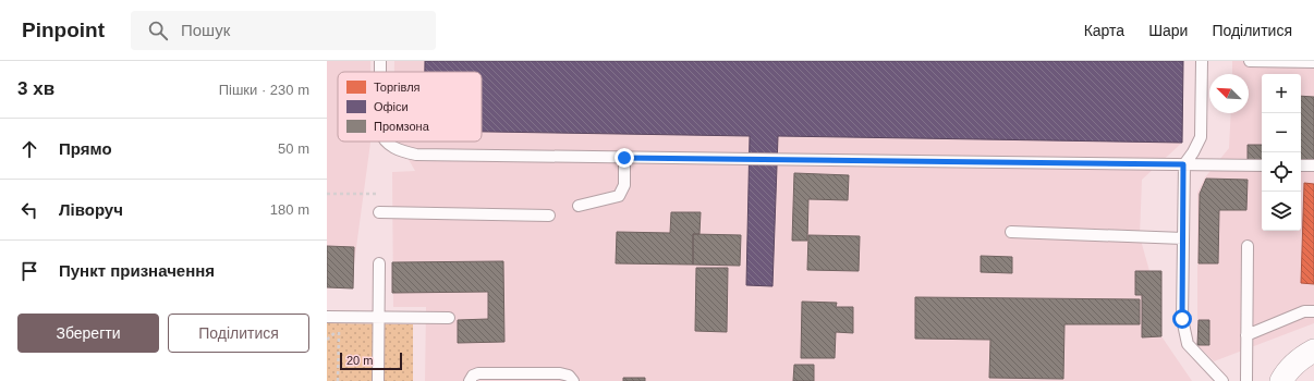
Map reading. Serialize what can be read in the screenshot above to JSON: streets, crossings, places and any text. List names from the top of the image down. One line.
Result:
{"legend":["Торгівля","Офіси","Промзона"],"scale_bar":"20 m","north":"top left","page":{"header":"Pinpoint","search":"Пошук","nav":["Карта","Шари","Поділитися"],"heading":["3 хв","Пішки · 230 m"],"map_buttons":["+","−"],"list":[["Прямо","50 m"],["Ліворуч","180 m"],"Пункт призначення"],"buttons":["Зберегти","Поділитися"],"scale":"20 m"}}
